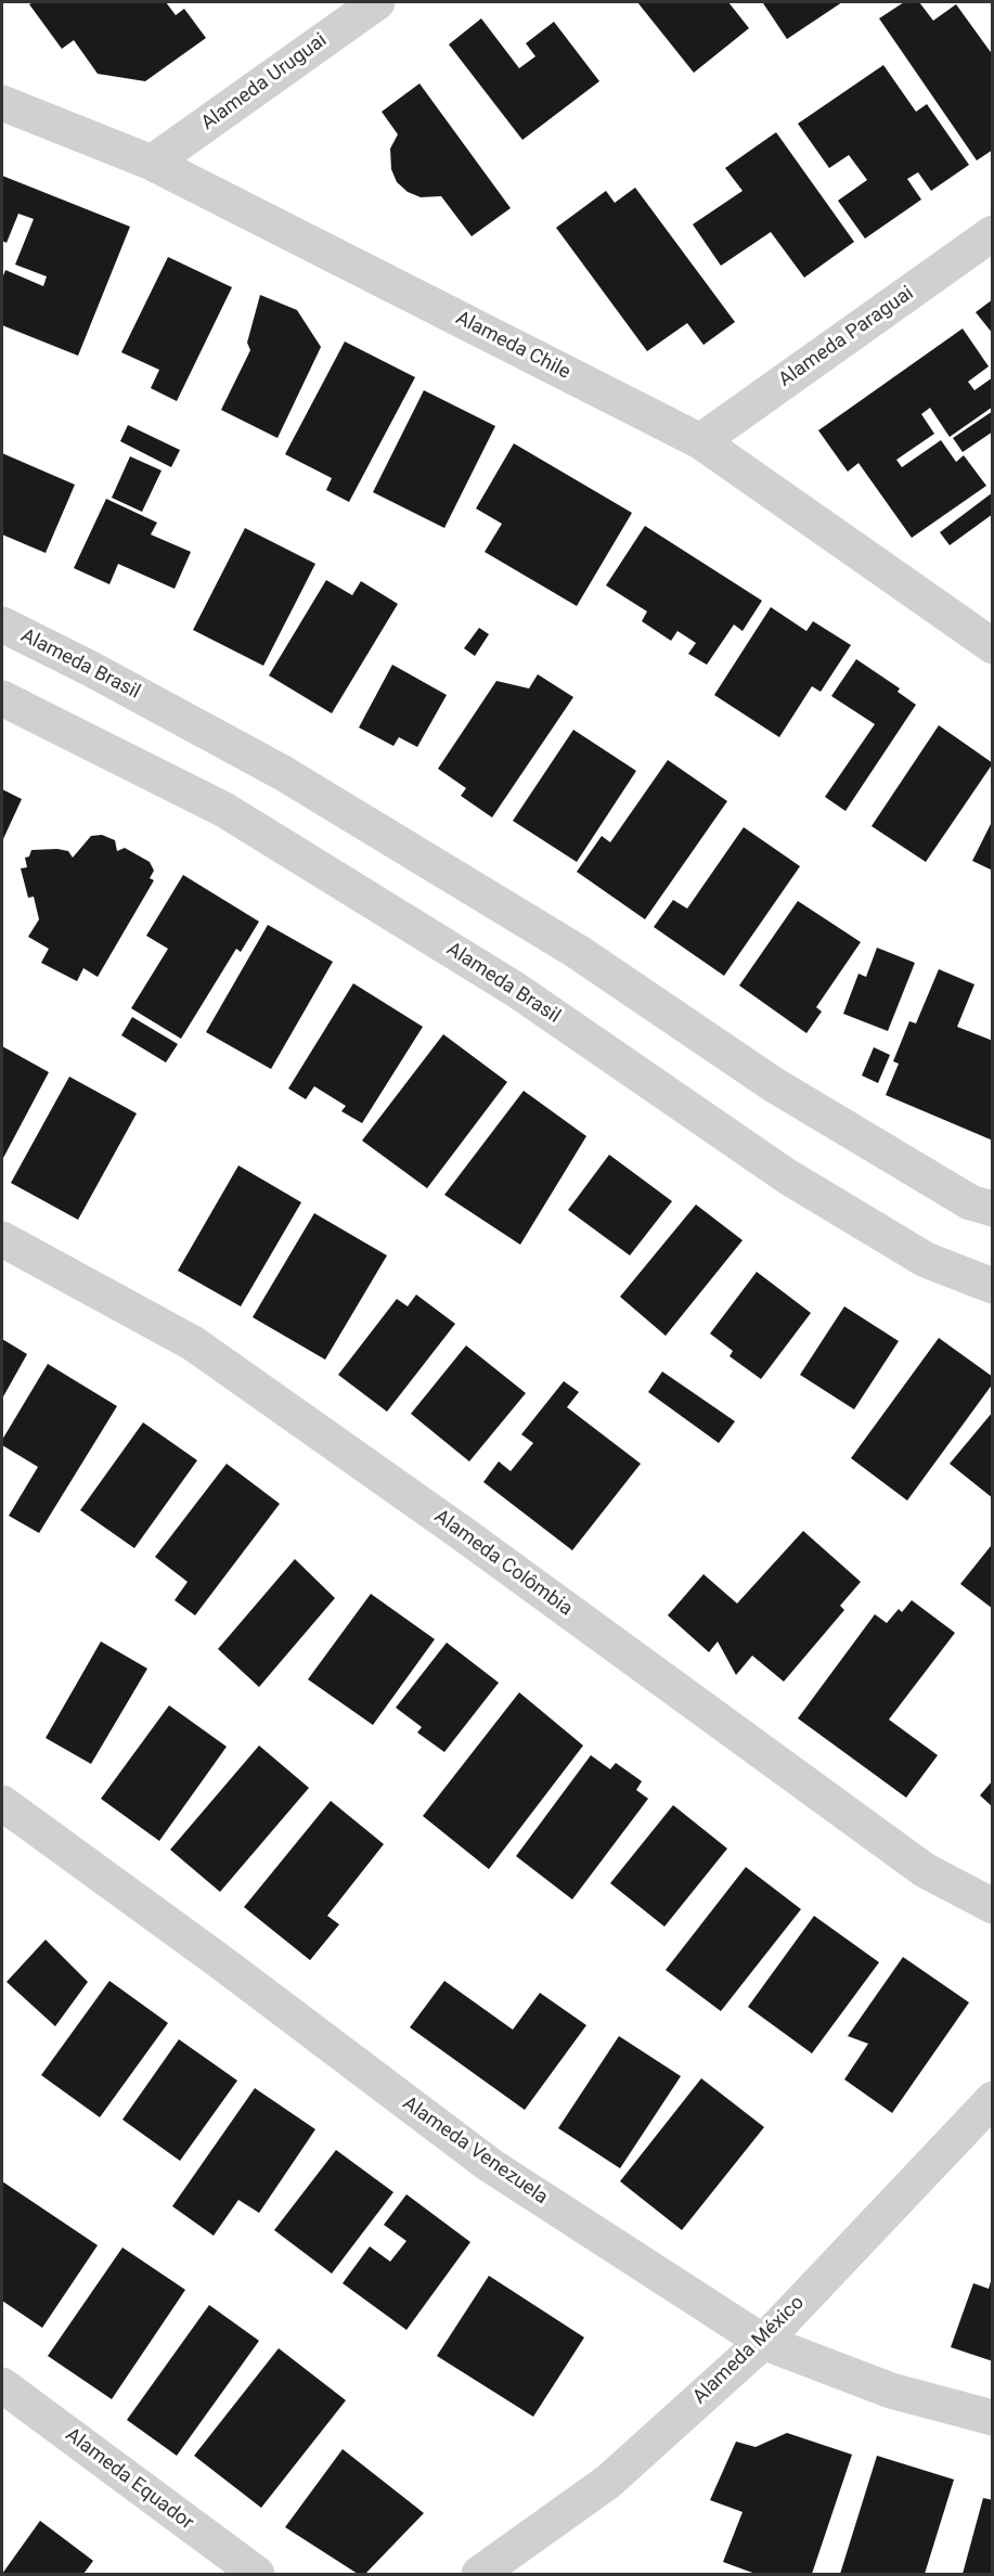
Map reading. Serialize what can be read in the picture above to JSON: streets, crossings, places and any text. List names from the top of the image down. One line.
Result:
{"streets":{"street":["Alameda Uruguai","Alameda Paraguai","Alameda Chile","Alameda Brasil","Alameda Colômbia","Alameda Venezuela","Alameda México","Alameda Equador"]},"crossings":[["Alameda Uruguai","Alameda Chile"],["Alameda Paraguai","Alameda Chile"],["Alameda Venezuela","Alameda México"]]}
